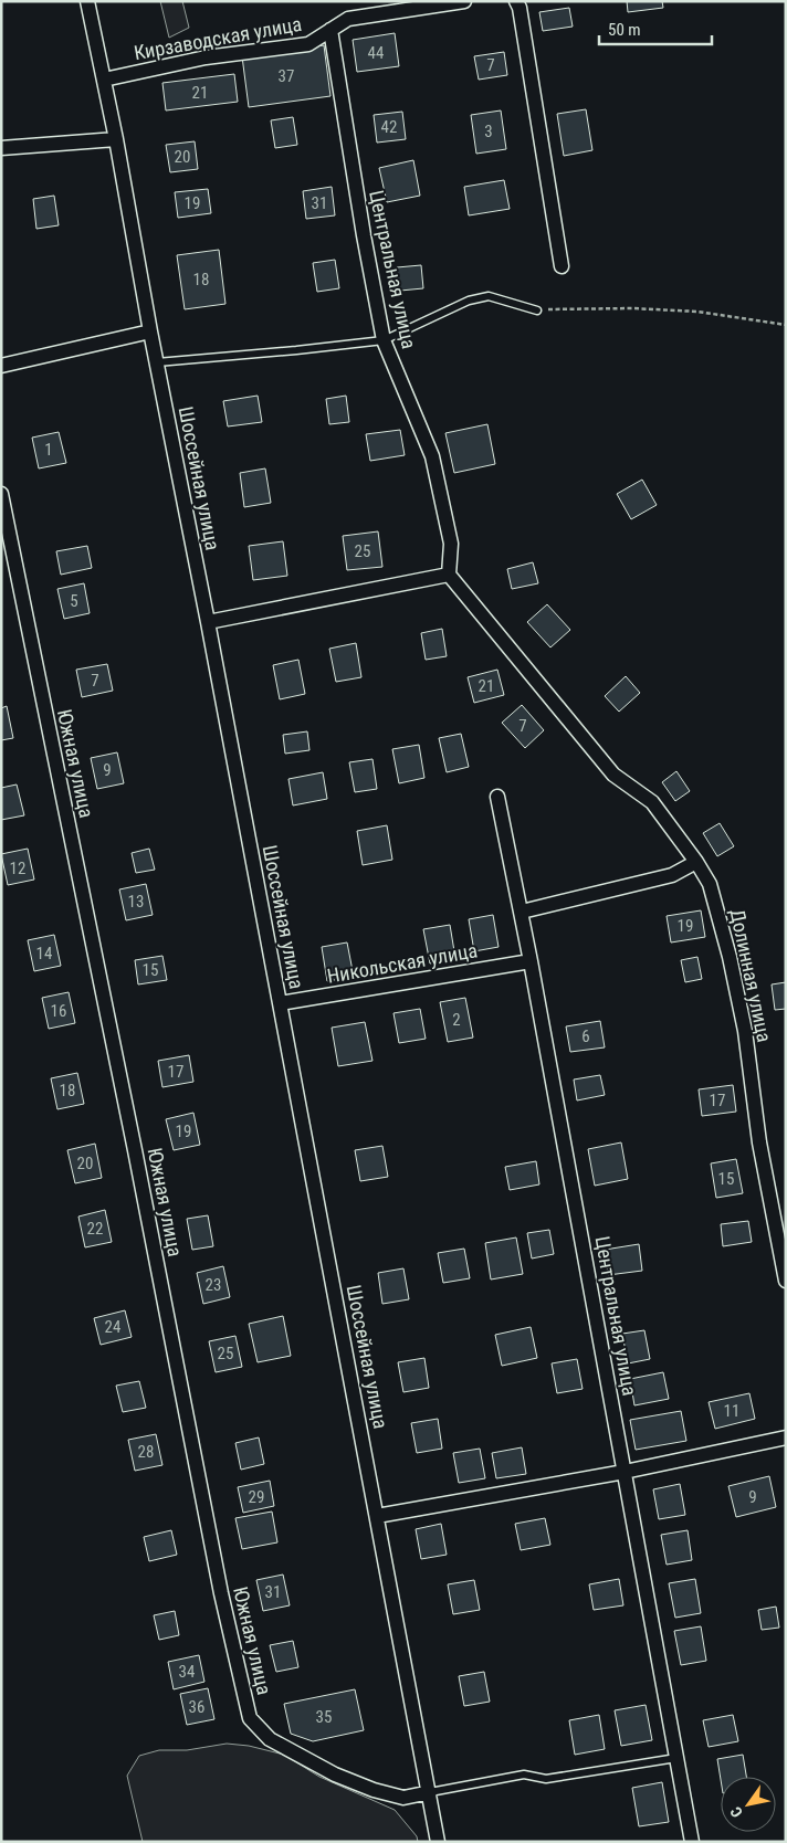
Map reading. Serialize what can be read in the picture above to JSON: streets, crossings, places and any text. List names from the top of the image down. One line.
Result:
{"streets":{"street":["Кирзаводская улица","Центральная улица","Шоссейная улица","Южная улица","Никольская улица","Долинная улица"]},"crossings":[["Кирзаводская улица","Центральная улица"],["Кирзаводская улица","Шоссейная улица"],["Центральная улица","Никольская улица"],["Центральная улица","Долинная улица"],["Шоссейная улица","Южная улица"],["Шоссейная улица","Никольская улица"]],"house_numbers":["44","7","37","21","42","3","20","19","31","18","1","25","5","7","21","7","9","12","13","19","14","15","16","2","6","17","18","17","19","20","15","22","23","24","25","11","28","29","9","31","34","36","35"],"scale_bar":"50 m","north":"bottom left"}
